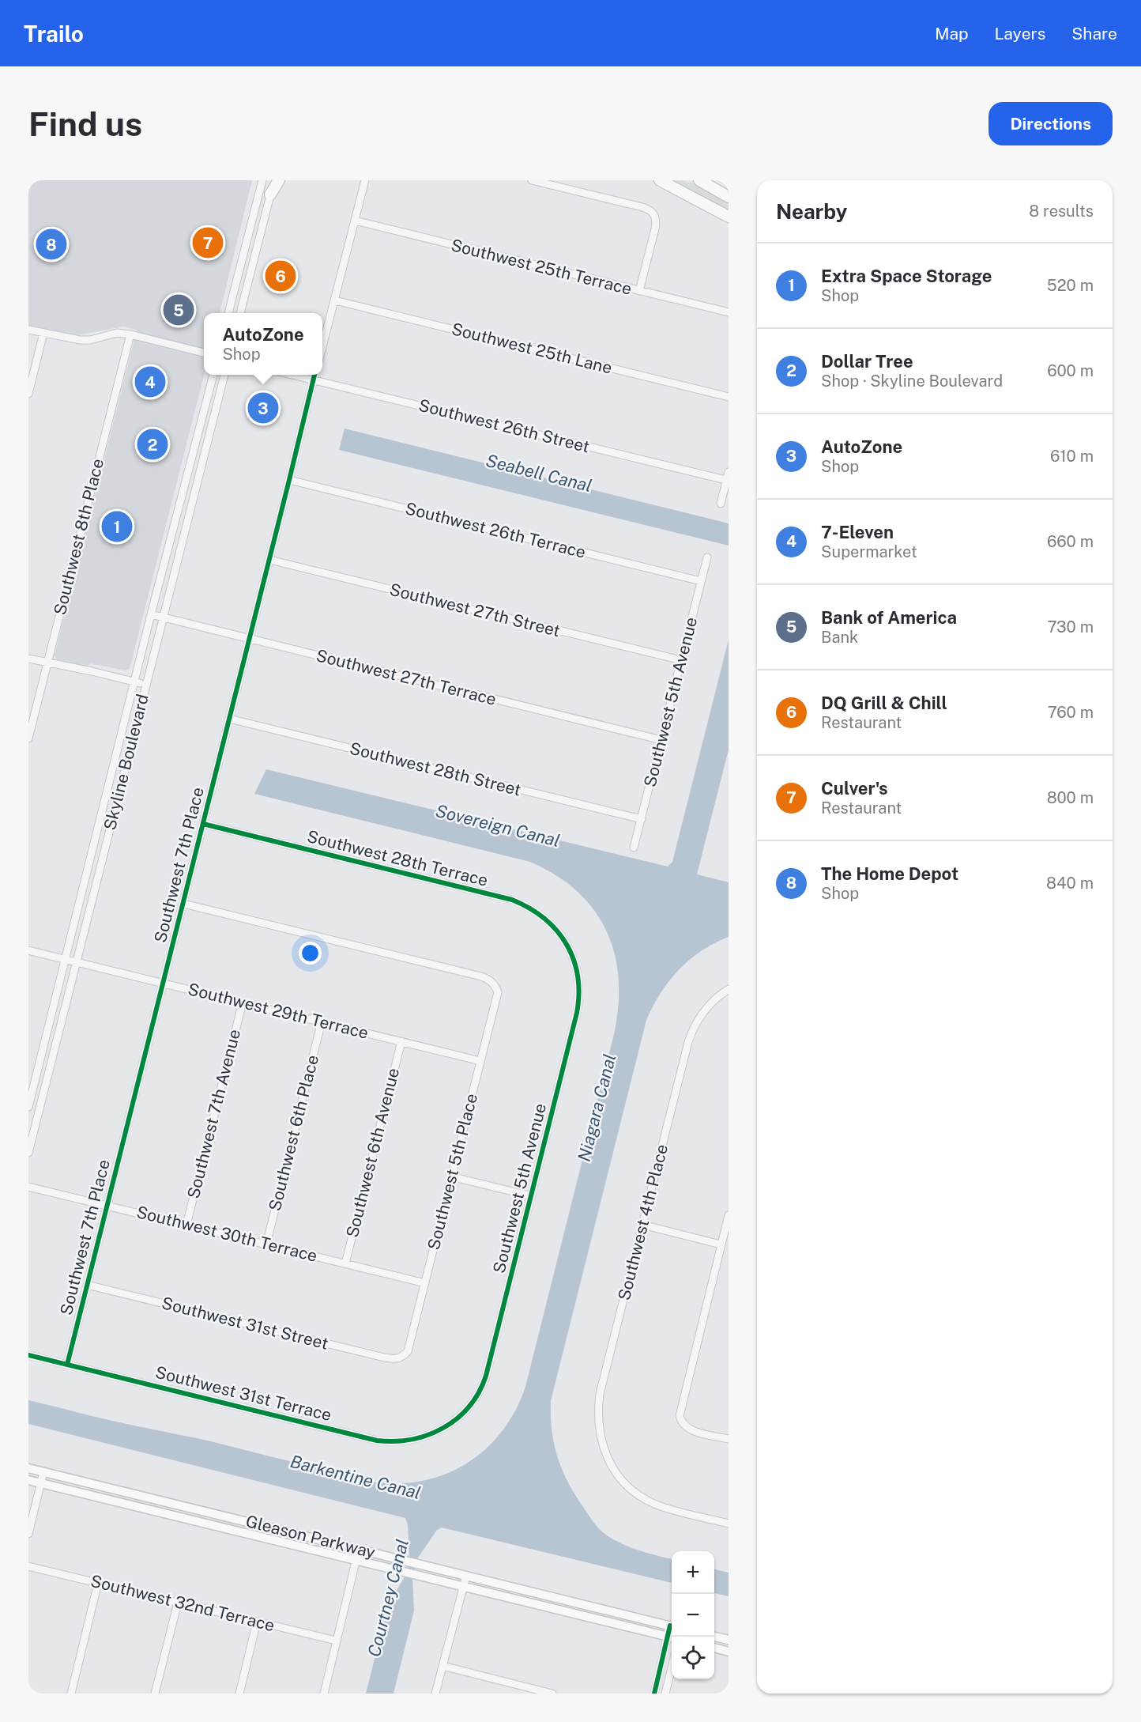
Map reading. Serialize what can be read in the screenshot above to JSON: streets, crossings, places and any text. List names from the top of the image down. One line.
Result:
{"streets":{"main road":["Gleason Parkway"],"street":["Southwest 25th Terrace","Southwest 25th Lane","Southwest 26th Street","Southwest 26th Terrace","Southwest 8th Place","Southwest 27th Street","Southwest 27th Terrace","Southwest 5th Avenue","Skyline Boulevard","Southwest 28th Street","Southwest 28th Terrace","Southwest 7th Place","Southwest 29th Terrace","Southwest 7th Avenue","Southwest 6th Place","Southwest 6th Avenue","Southwest 5th Place","Southwest 4th Place","Southwest 30th Terrace","Southwest 31st Street","Southwest 31st Terrace","Southwest 32nd Terrace"]},"crossings":[["Southwest 26th Street","Southwest 7th Place"],["Southwest 26th Terrace","Southwest 5th Avenue"],["Southwest 26th Terrace","Southwest 7th Place"],["Southwest 27th Street","Southwest 5th Avenue"],["Southwest 27th Street","Southwest 7th Place"],["Southwest 27th Terrace","Southwest 5th Avenue"],["Southwest 27th Terrace","Skyline Boulevard"],["Southwest 27th Terrace","Southwest 7th Place"],["Southwest 5th Avenue","Southwest 28th Street"],["Southwest 5th Avenue","Southwest 28th Terrace"],["Southwest 5th Avenue","Southwest 31st Terrace"],["Skyline Boulevard","Southwest 29th Terrace"],["Southwest 28th Street","Southwest 7th Place"],["Southwest 28th Terrace","Southwest 7th Place"],["Southwest 7th Place","Southwest 29th Terrace"],["Southwest 7th Place","Southwest 5th Place"],["Southwest 7th Place","Southwest 30th Terrace"],["Southwest 7th Place","Southwest 31st Street"],["Southwest 7th Place","Southwest 31st Terrace"],["Southwest 29th Terrace","Southwest 7th Avenue"],["Southwest 29th Terrace","Southwest 6th Place"],["Southwest 29th Terrace","Southwest 6th Avenue"],["Southwest 29th Terrace","Southwest 5th Place"],["Southwest 7th Avenue","Southwest 30th Terrace"],["Southwest 6th Place","Southwest 30th Terrace"],["Southwest 6th Avenue","Southwest 30th Terrace"],["Southwest 5th Place","Southwest 30th Terrace"],["Southwest 5th Place","Southwest 31st Street"]],"water":["Seabell Canal","Sovereign Canal","Niagara Canal","Barkentine Canal","Courtney Canal"],"page":{"header":"Trailo","nav":["Map","Layers","Share"],"buttons":"Directions","title":"Find us","heading":["Nearby","8 results"],"pins":["7","8","6","5","4","3","2","1"],"list":[{"mark":"1","name":"Extra Space Storage","note":"Shop","value":"520 m"},{"mark":"2","name":"Dollar Tree","note":"Shop · Skyline Boulevard","value":"600 m"},{"mark":"3","name":"AutoZone","note":"Shop","value":"610 m"},{"mark":"4","name":"7-Eleven","note":"Supermarket","value":"660 m"},{"mark":"5","name":"Bank of America","note":"Bank","value":"730 m"},{"mark":"6","name":"DQ Grill & Chill","note":"Restaurant","value":"760 m"},{"mark":"7","name":"Culver's","note":"Restaurant","value":"800 m"},{"mark":"8","name":"The Home Depot","note":"Shop","value":"840 m"}],"popup":["AutoZone","Shop"],"map_buttons":["+","−"]}}
